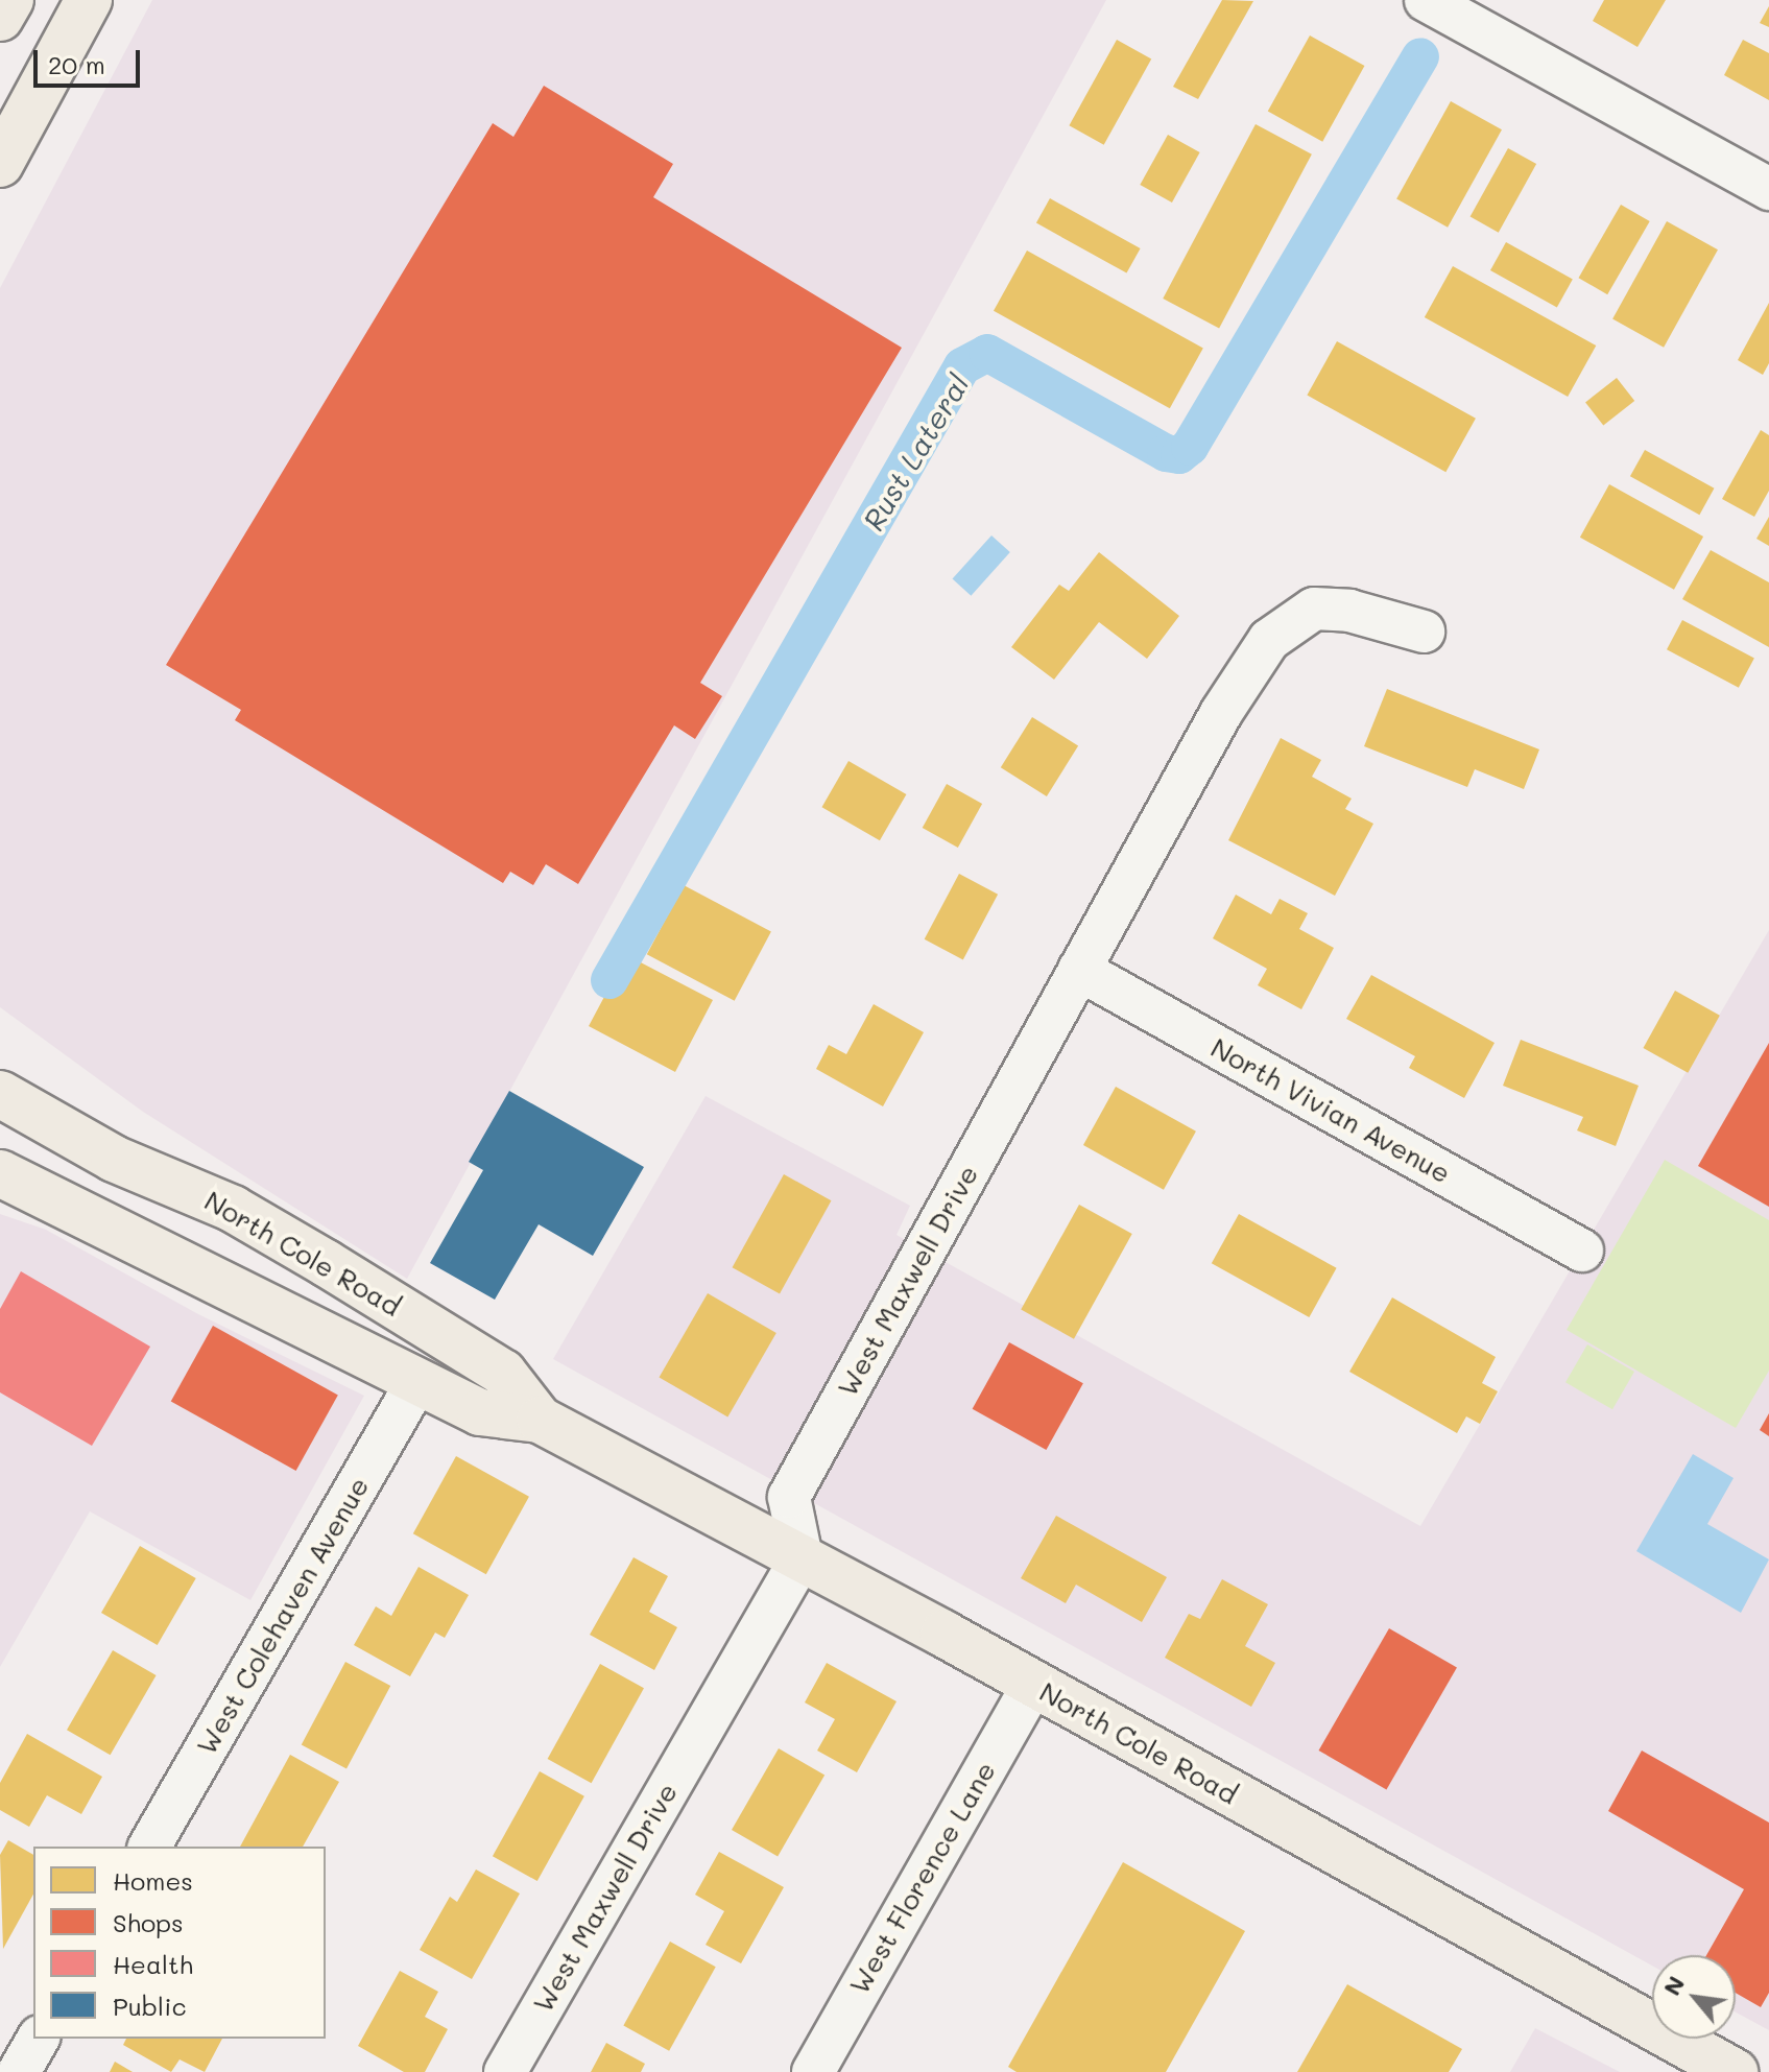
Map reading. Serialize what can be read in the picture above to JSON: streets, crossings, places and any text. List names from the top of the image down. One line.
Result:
{"streets":{"main road":["North Cole Road"],"street":["North Vivian Avenue","West Maxwell Drive","West Colehaven Avenue","West Florence Lane"]},"crossings":[["North Vivian Avenue","West Maxwell Drive"],["North Cole Road","West Maxwell Drive"],["North Cole Road","West Colehaven Avenue"],["North Cole Road","West Florence Lane"]],"water":["Rust Lateral"],"legend":["Homes","Shops","Health","Public"],"scale_bar":"20 m","north":"top left"}
